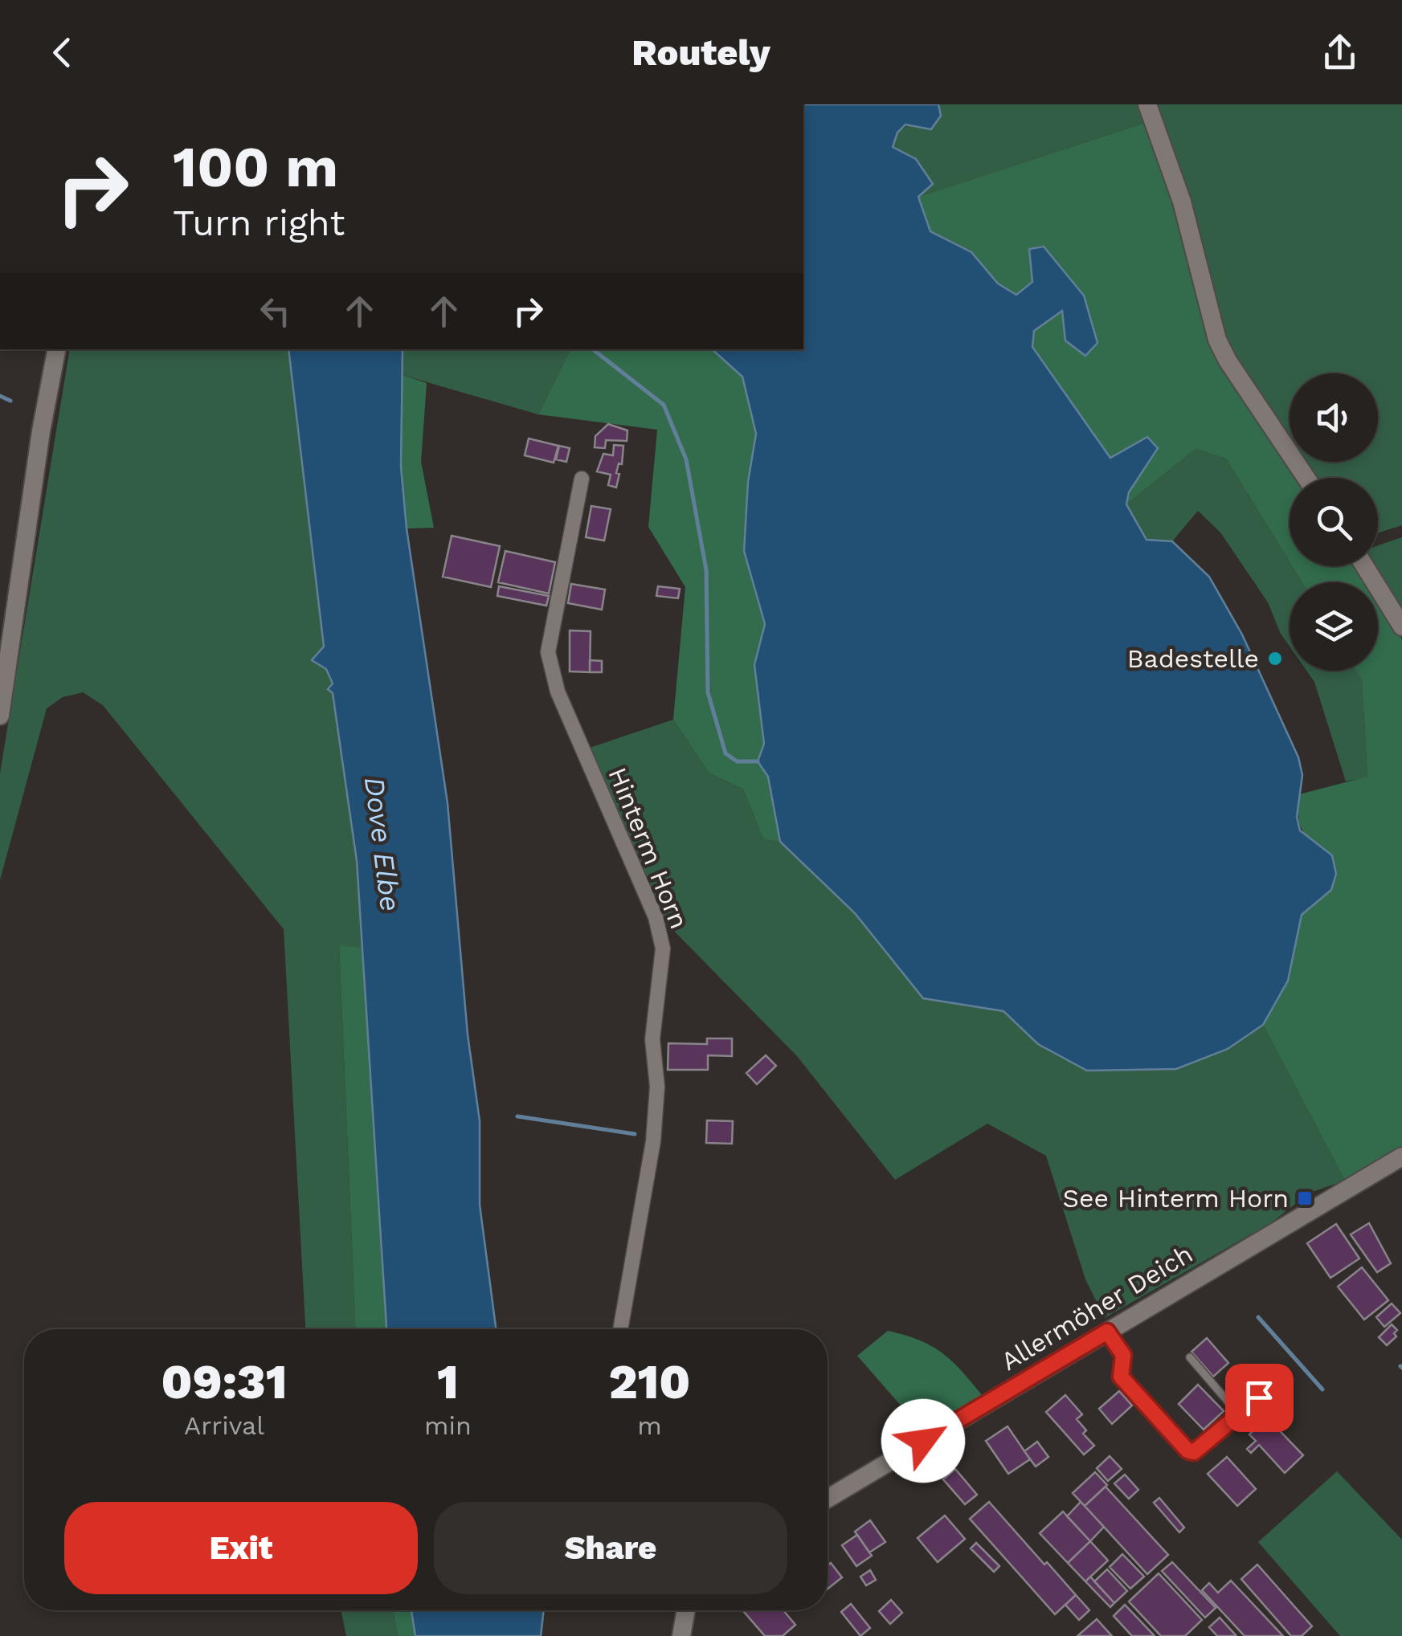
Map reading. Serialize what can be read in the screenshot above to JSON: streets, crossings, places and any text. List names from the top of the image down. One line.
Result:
{"streets":{"street":["Hinterm Horn","Allermöher Deich"]},"water":["Dove Elbe"],"places":{"other":["Badestelle"],"transit":["See Hinterm Horn"]},"page":{"header":"Routely","turn":["100 m","Turn right"],"eta":["09:31","Arrival","1","min","210","m"],"buttons":["Exit","Share"]}}
